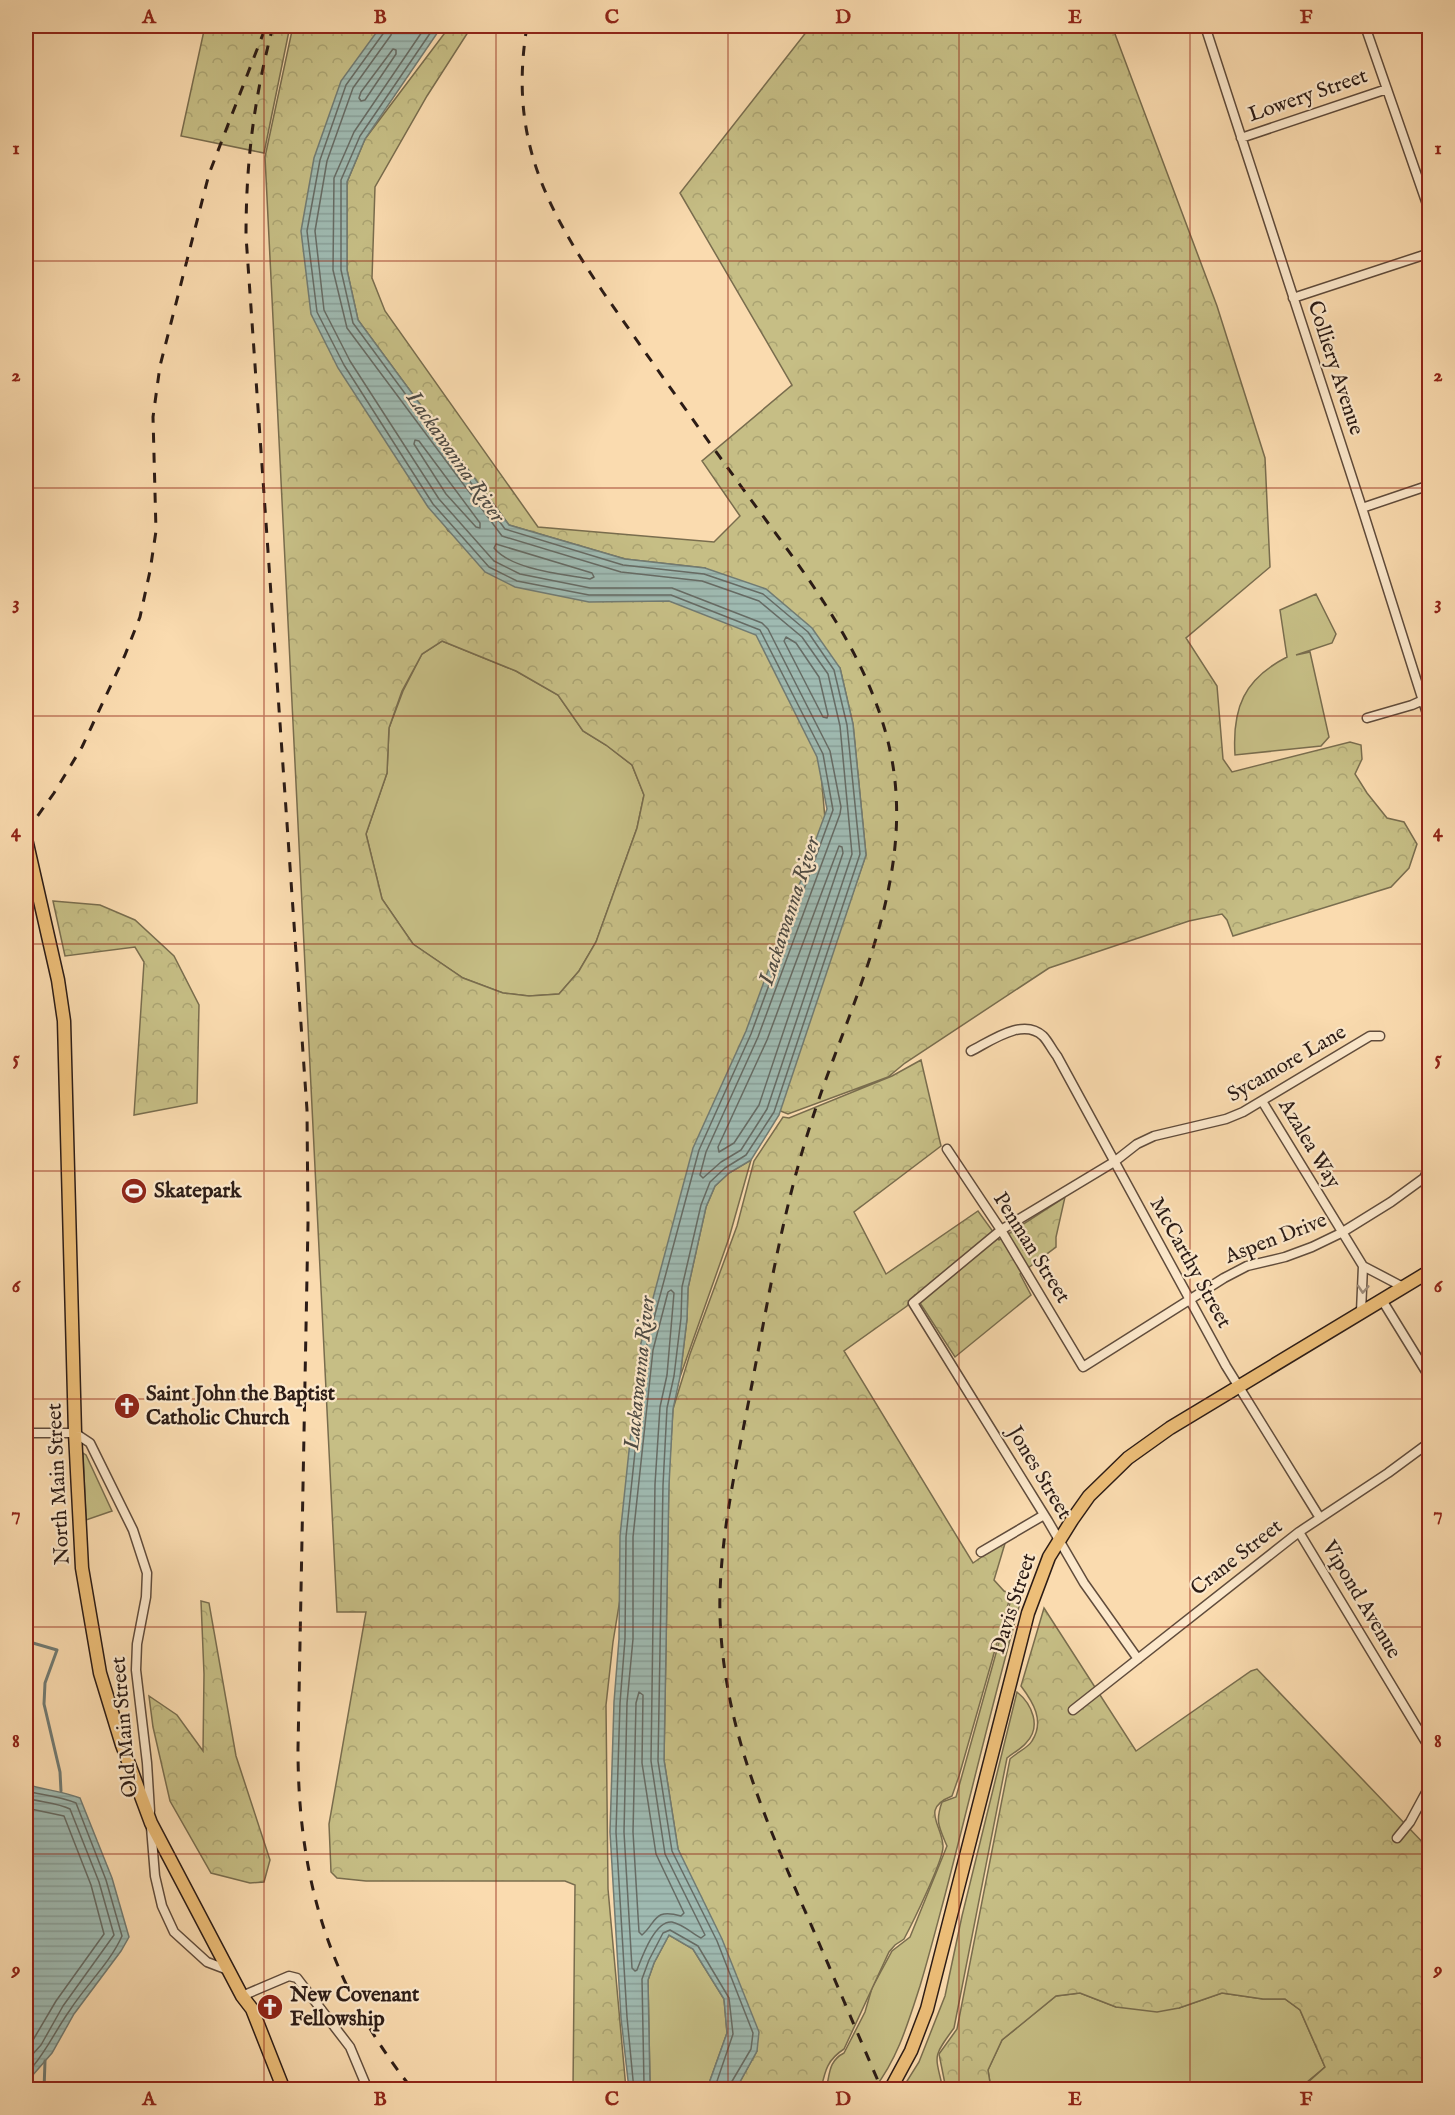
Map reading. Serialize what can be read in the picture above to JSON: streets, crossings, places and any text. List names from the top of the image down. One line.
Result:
{"streets":{"main road":["North Main Street","Davis Street"],"street":["Lowery Street","Colliery Avenue","Sycamore Lane","Azalea Way","Aspen Drive","Penman Street","McCarthy Street","Jones Street","Crane Street","Vipond Avenue","Old Main Street"]},"crossings":[["Lowery Street","Colliery Avenue"],["Sycamore Lane","Azalea Way"],["Sycamore Lane","Penman Street"],["Sycamore Lane","McCarthy Street"],["Sycamore Lane","Jones Street"],["Azalea Way","Aspen Drive"],["Azalea Way","Davis Street"],["Aspen Drive","Penman Street"],["Aspen Drive","McCarthy Street"],["McCarthy Street","Crane Street"],["McCarthy Street","Davis Street"],["Jones Street","Crane Street"],["Jones Street","Davis Street"],["North Main Street","Old Main Street"],["Crane Street","Vipond Avenue"]],"water":["Lackawanna River"],"places":{"sports":["Skatepark"],"church":["Saint John the Baptist Catholic Church","New Covenant Fellowship"]},"grid":{"columns":["A","B","C","D","E","F"],"rows":["1","2","3","4","5","6","7","8","9"]}}
